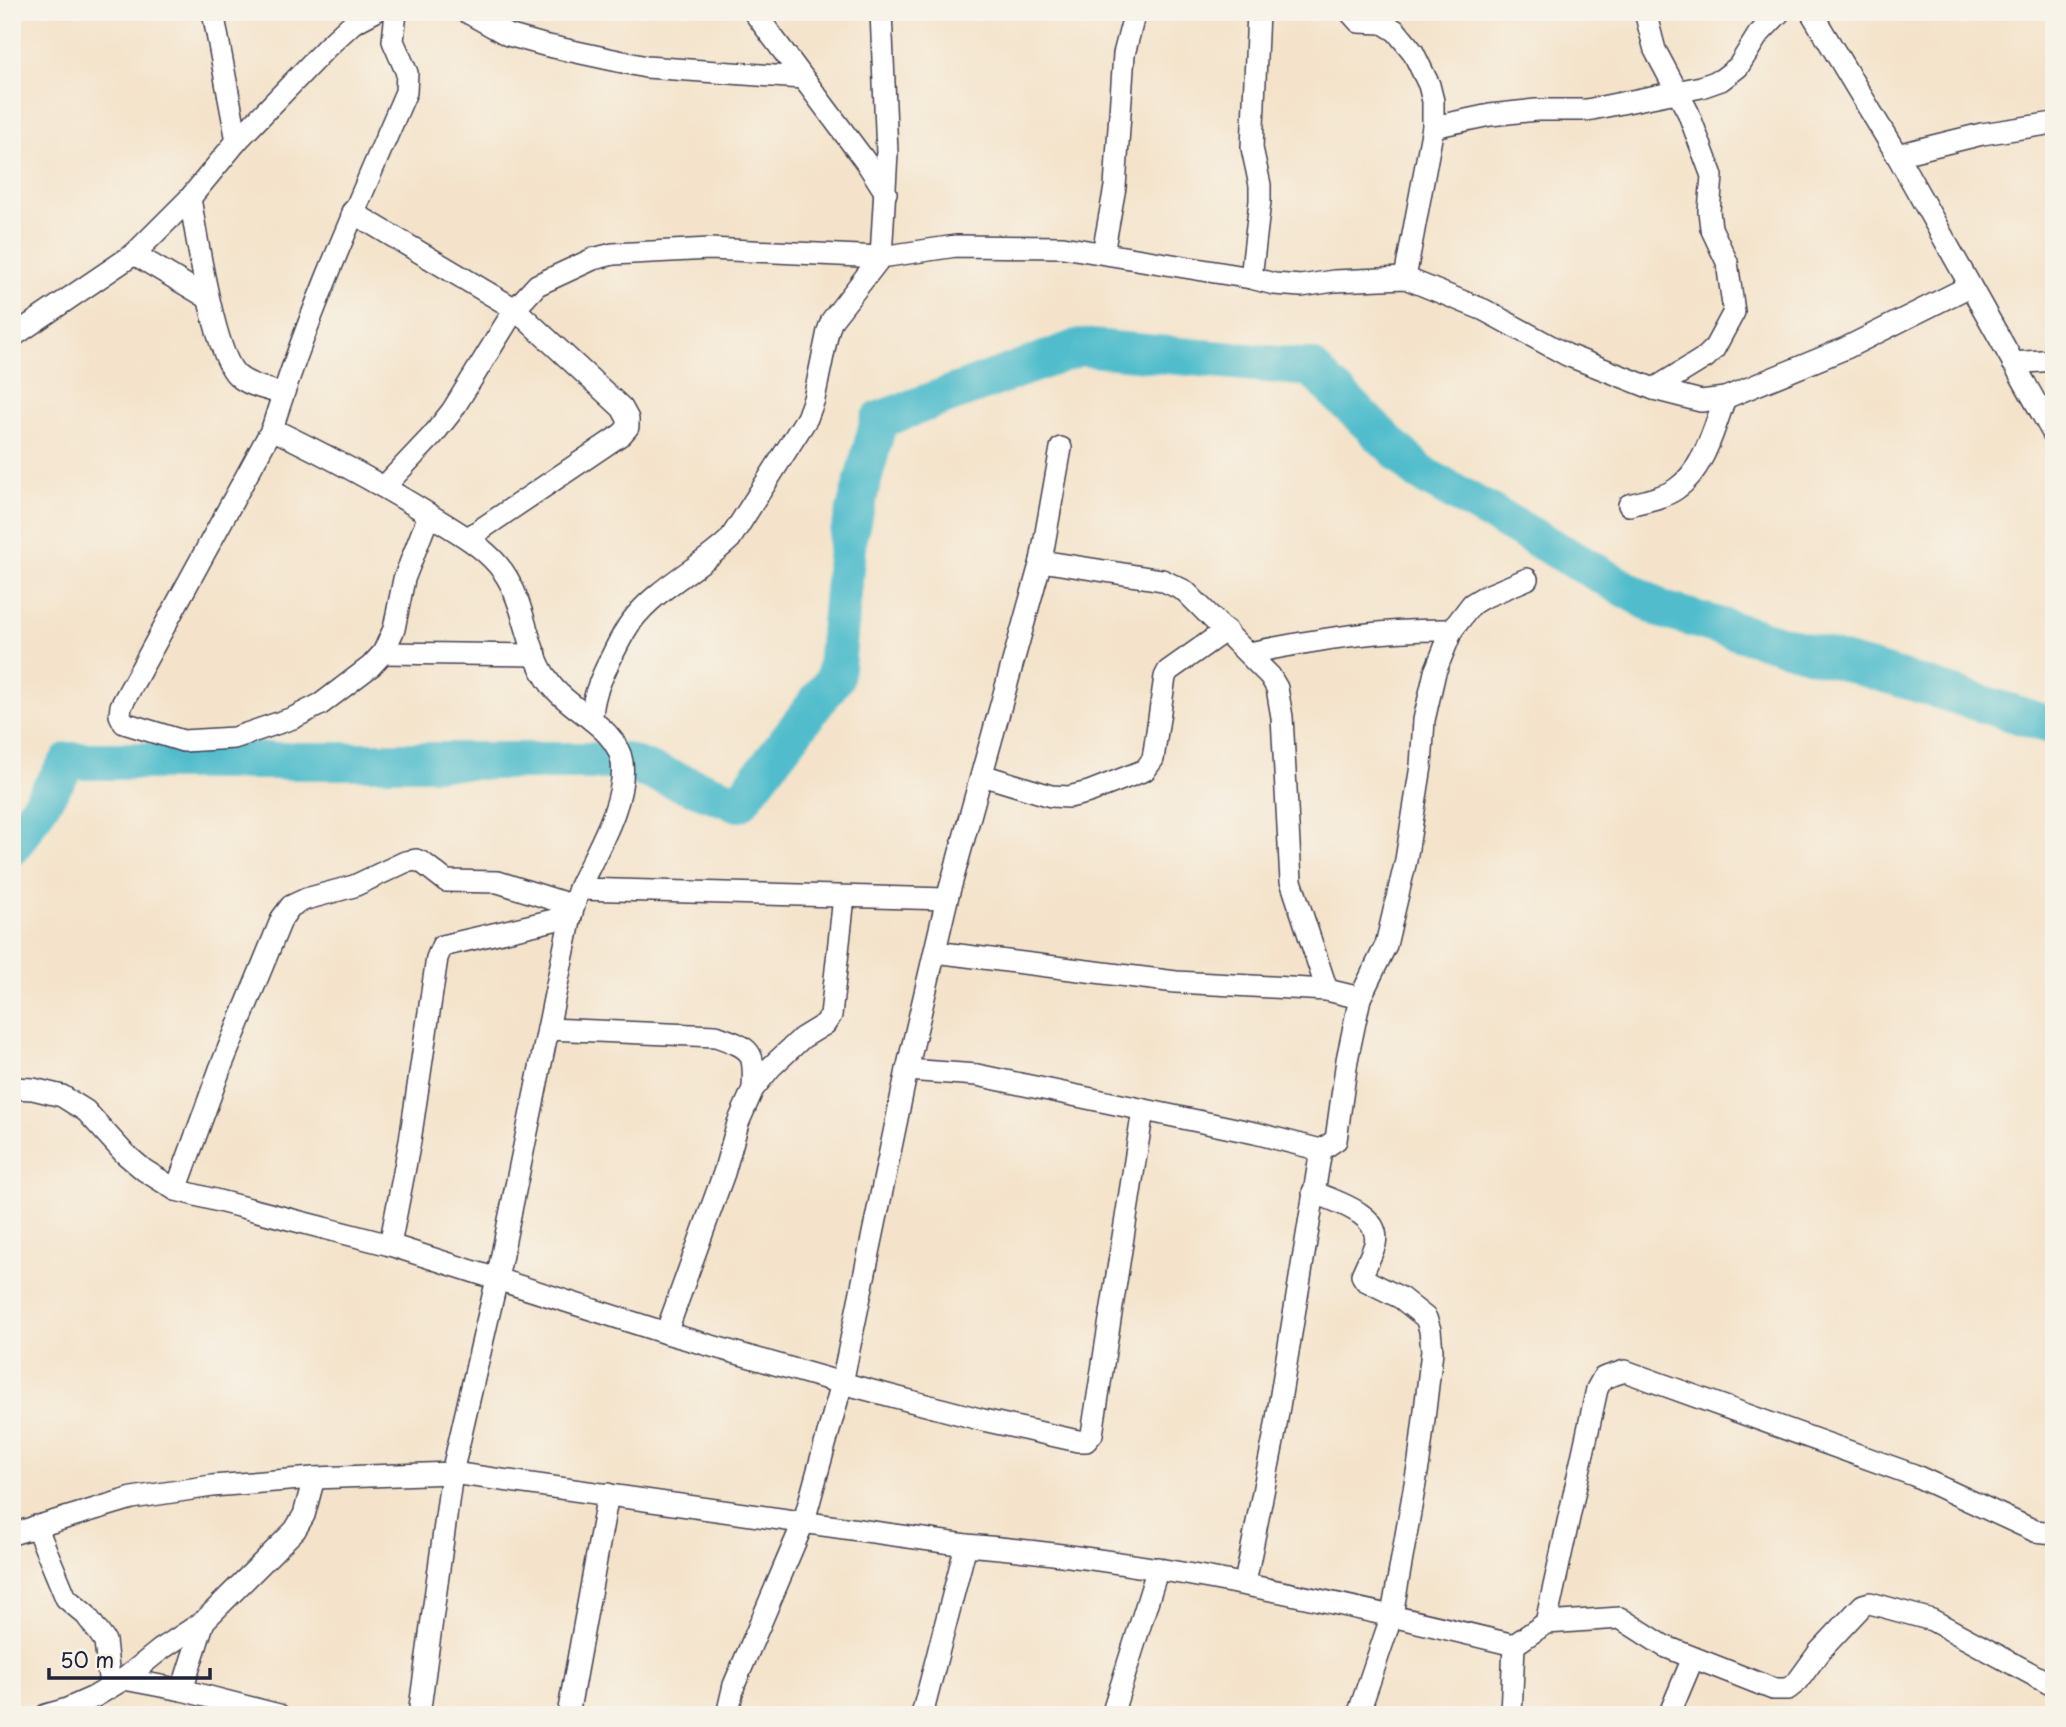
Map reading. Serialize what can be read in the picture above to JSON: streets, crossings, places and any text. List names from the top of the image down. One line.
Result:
{"scale_bar":"50 m"}
